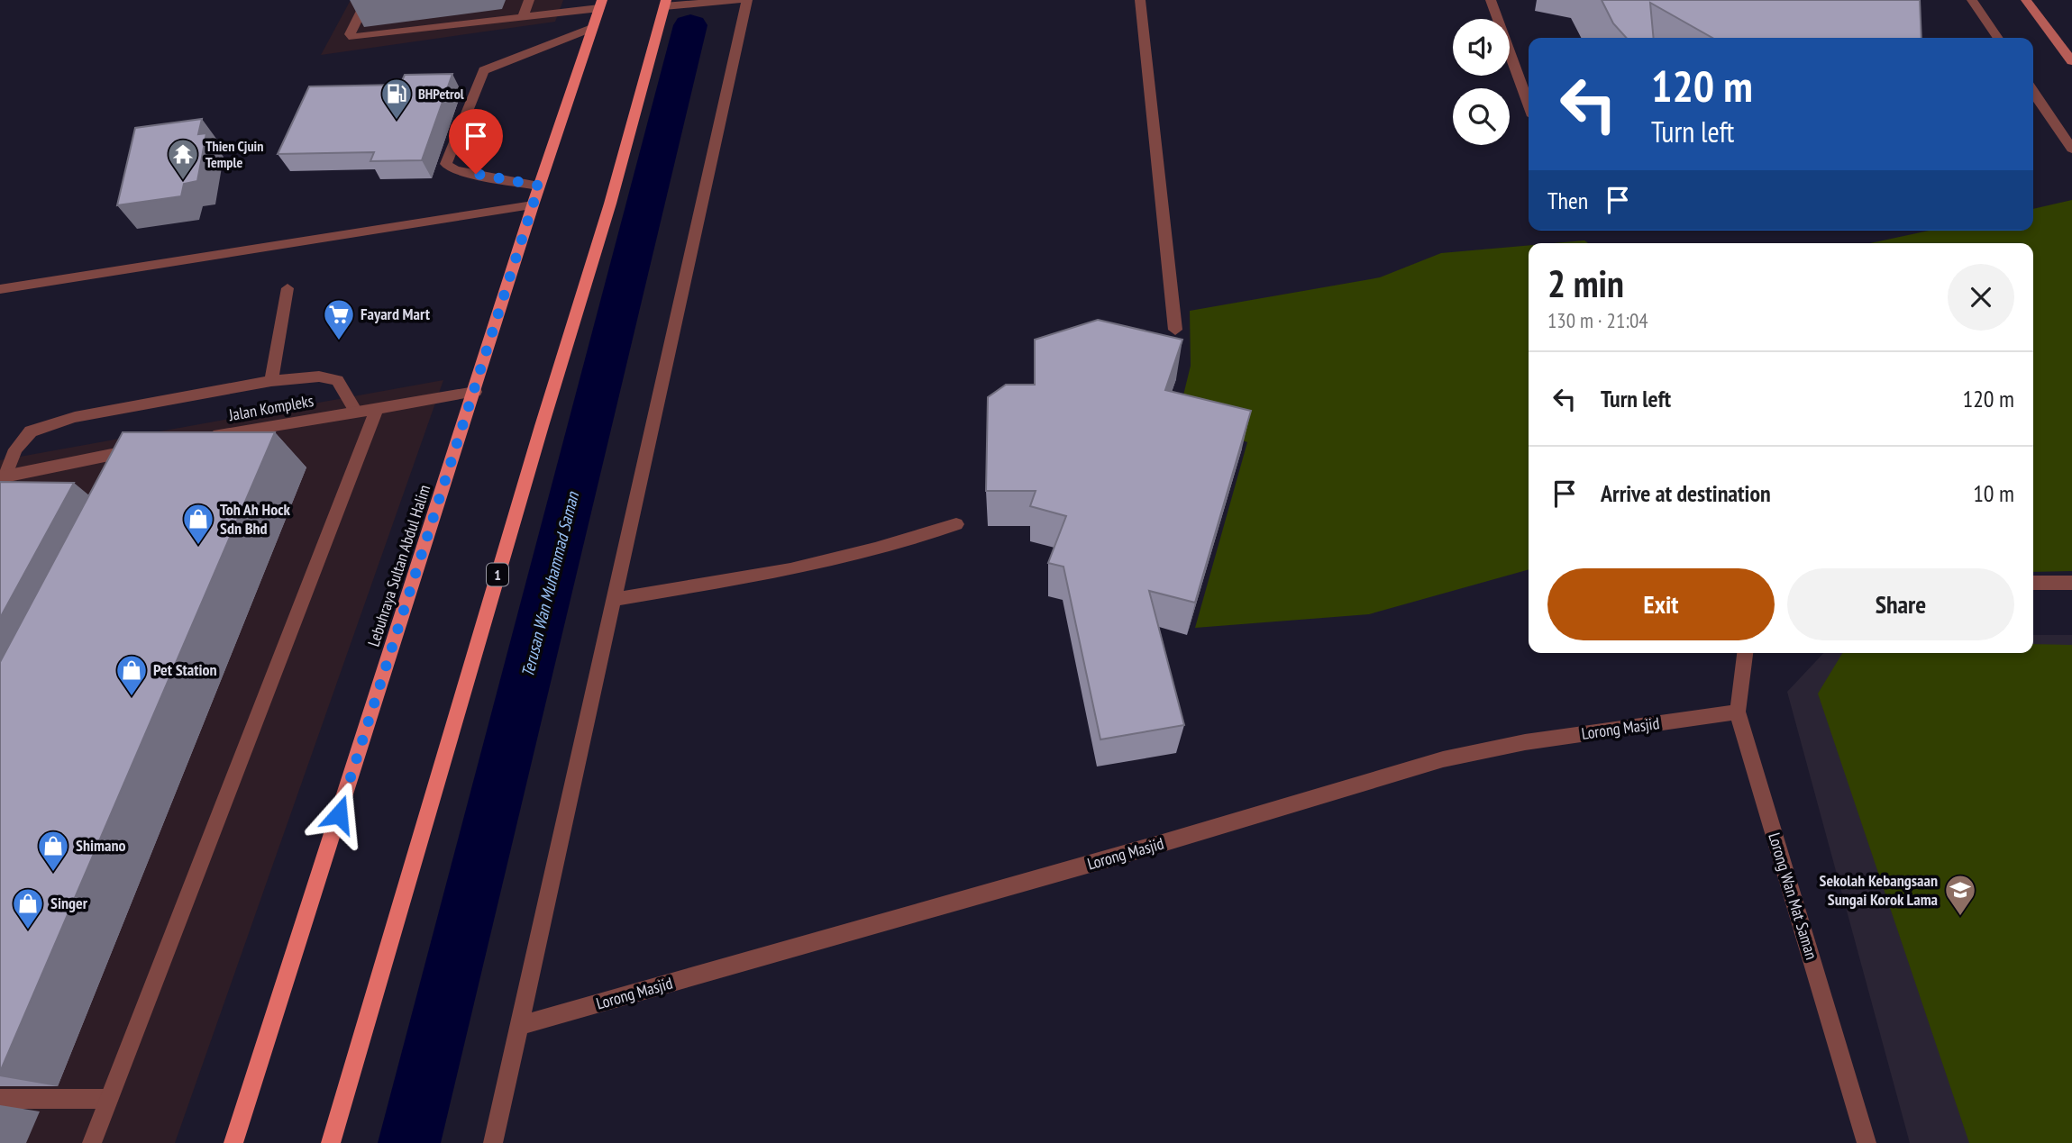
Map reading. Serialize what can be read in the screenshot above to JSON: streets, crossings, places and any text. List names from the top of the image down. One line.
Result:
{"streets":{"main road":["Lebuhraya Sultan Abdul Halim","1"],"street":["Jalan Kompleks","Lorong Masjid","Lorong Wan Mat Saman"]},"crossings":[["Jalan Kompleks","Lebuhraya Sultan Abdul Halim"],["Lorong Masjid","Lorong Wan Mat Saman"]],"water":["Terusan Wan Muhammad Saman"],"places":{"fuel station":["BHPetrol"],"temple":["Thien Cjuin Temple"],"supermarket":["Fayard Mart"],"shop":["Toh Ah Hock Sdn Bhd","Pet Station","Shimano","Singer"],"school or university":["Sekolah Kebangsaan Sungai Korok Lama"]},"page":{"turn":["120 m","Turn left"],"then":"Then","heading":["2 min","130 m · 21:04"],"list":[{"name":"Turn left","value":"120 m"},{"name":"Arrive at destination","value":"10 m"}],"buttons":["Exit","Share"]}}
